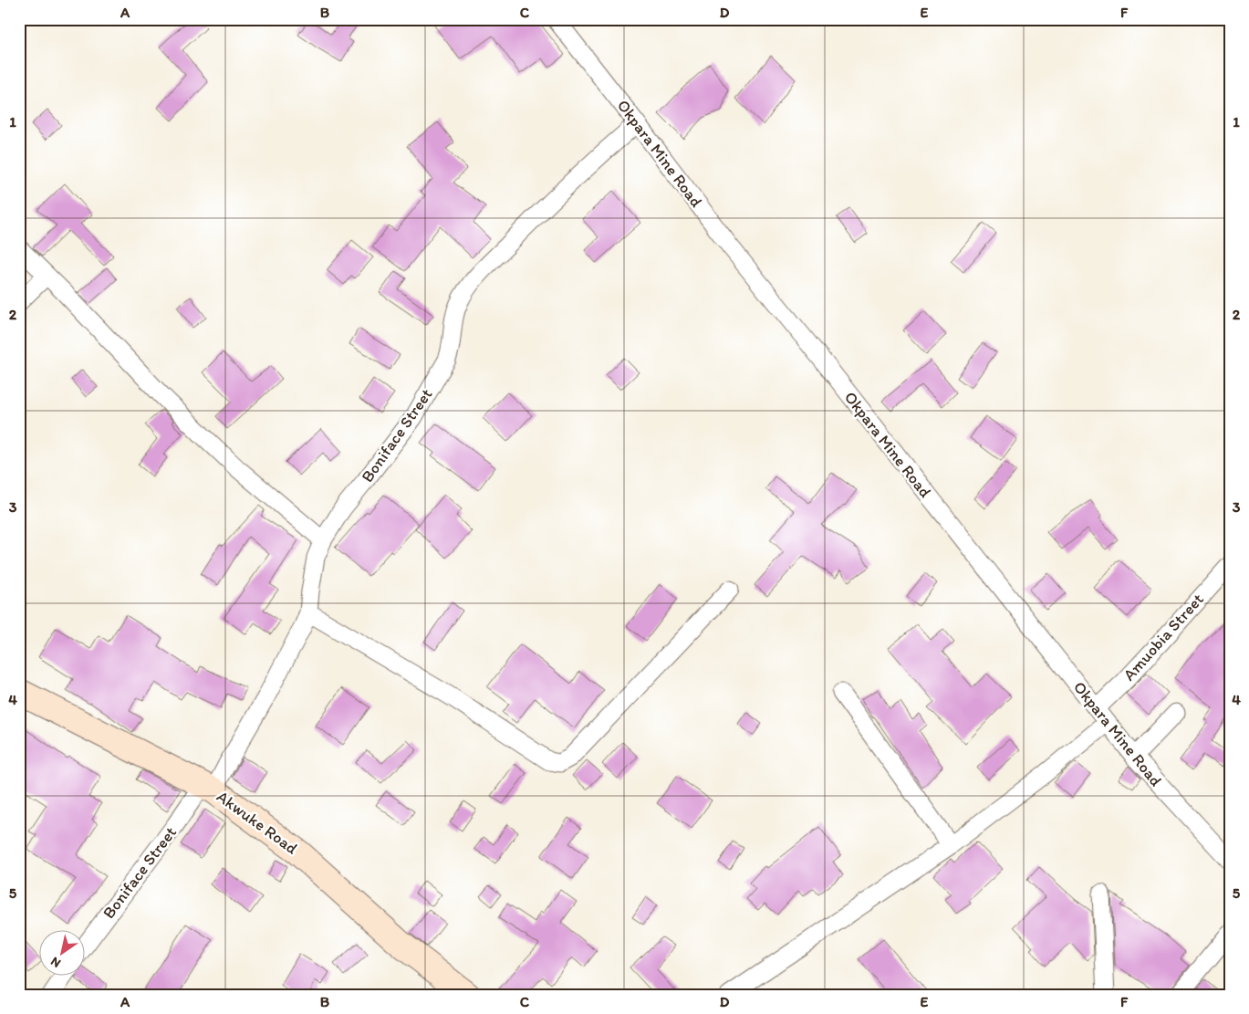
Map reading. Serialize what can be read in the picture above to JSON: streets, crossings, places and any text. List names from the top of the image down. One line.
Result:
{"streets":{"main road":["Akwuke Road"],"street":["Okpara Mine Road","Boniface Street","Amuobia Street"]},"crossings":[["Okpara Mine Road","Boniface Street"],["Okpara Mine Road","Amuobia Street"],["Boniface Street","Akwuke Road"]],"north":"bottom left","grid":{"columns":["A","B","C","D","E","F"],"rows":["1","2","3","4","5"]}}
